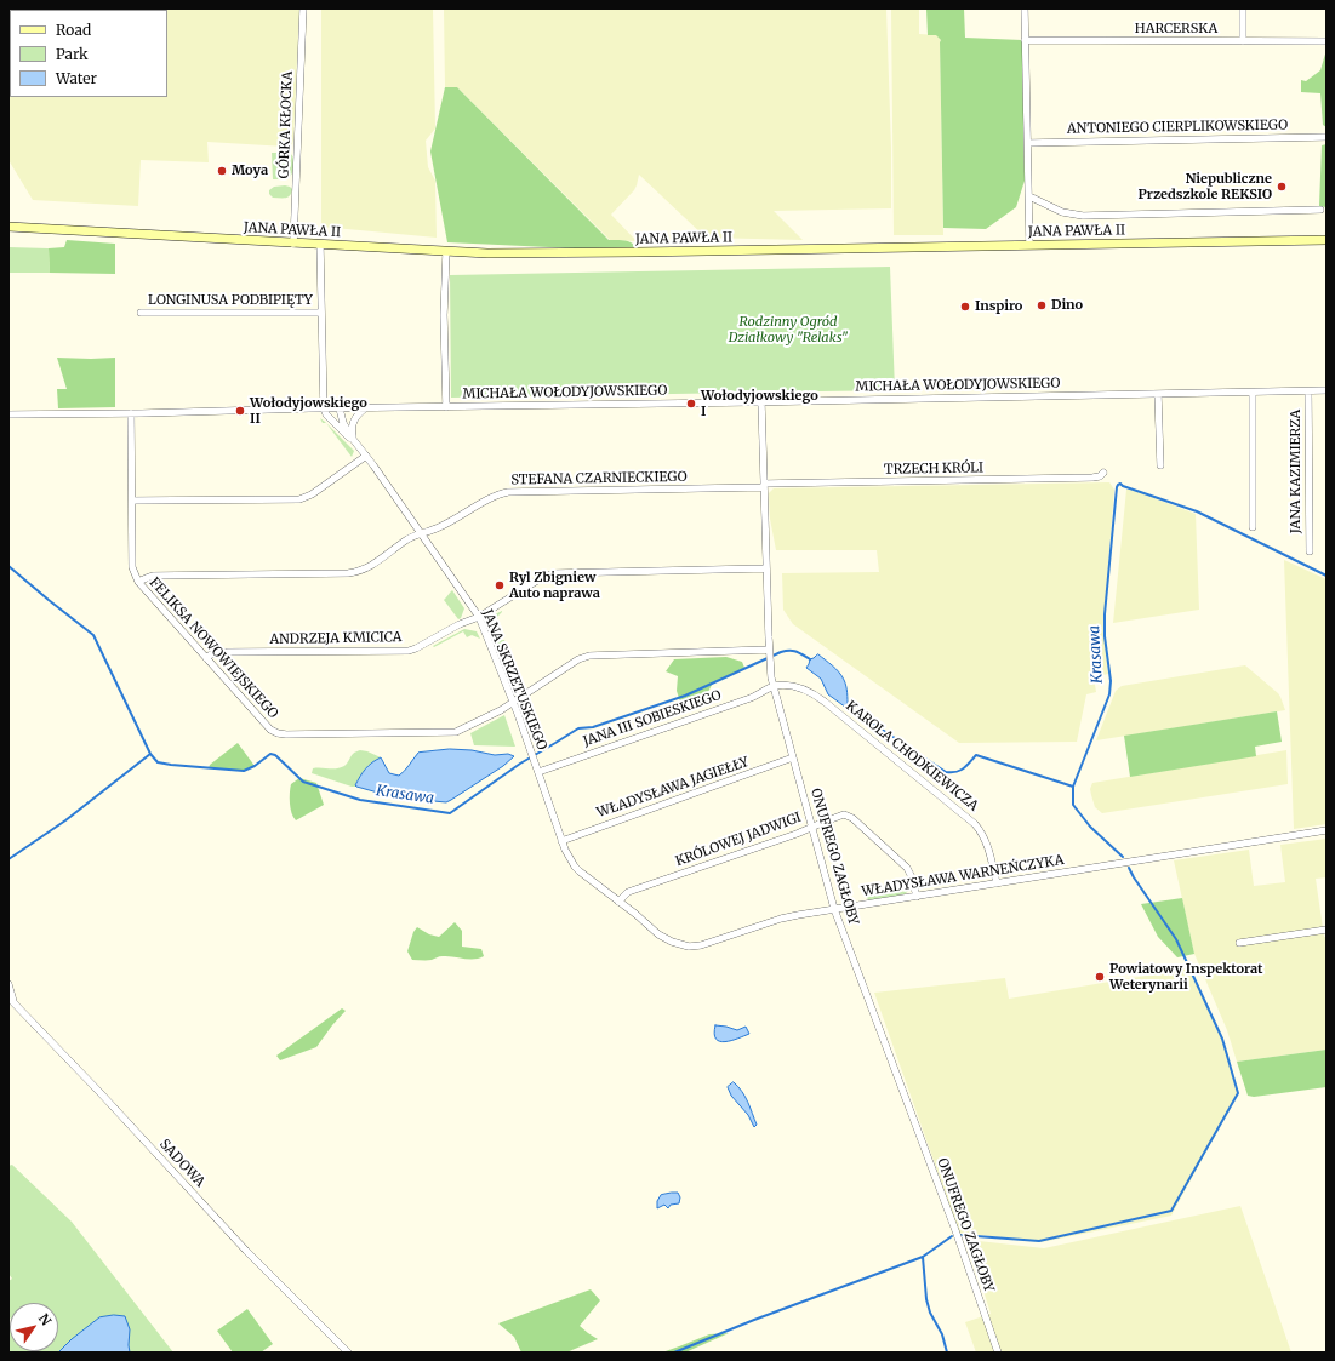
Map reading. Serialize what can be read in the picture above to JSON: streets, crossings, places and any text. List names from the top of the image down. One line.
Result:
{"streets":{"main road":["JANA PAWŁA II"],"street":["HARCERSKA","GÓRKA KŁOCKA","ANTONIEGO CIERPLIKOWSKIEGO","LONGINUSA PODBIPIĘTY","MICHAŁA WOŁODYJOWSKIEGO","TRZECH KRÓLI","JANA KAZIMIERZA","STEFANA CZARNIECKIEGO","ANDRZEJA KMICICA","FELIKSA NOWOWIEJSKIEGO","JANA SKRZETUSKIEGO","JANA III SOBIESKIEGO","KAROLA CHODKIEWICZA","WŁADYSŁAWA JAGIEŁŁY","KRÓLOWEJ JADWIGI","ONUFREGO ZAGŁOBY","WŁADYSŁAWA WARNEŃCZYKA","SADOWA"]},"crossings":[["GÓRKA KŁOCKA","JANA PAWŁA II"],["MICHAŁA WOŁODYJOWSKIEGO","JANA KAZIMIERZA"],["MICHAŁA WOŁODYJOWSKIEGO","FELIKSA NOWOWIEJSKIEGO"],["MICHAŁA WOŁODYJOWSKIEGO","JANA SKRZETUSKIEGO"],["MICHAŁA WOŁODYJOWSKIEGO","ONUFREGO ZAGŁOBY"],["TRZECH KRÓLI","STEFANA CZARNIECKIEGO"],["TRZECH KRÓLI","ONUFREGO ZAGŁOBY"],["STEFANA CZARNIECKIEGO","FELIKSA NOWOWIEJSKIEGO"],["STEFANA CZARNIECKIEGO","JANA SKRZETUSKIEGO"],["STEFANA CZARNIECKIEGO","ONUFREGO ZAGŁOBY"],["ANDRZEJA KMICICA","FELIKSA NOWOWIEJSKIEGO"],["ANDRZEJA KMICICA","JANA SKRZETUSKIEGO"],["ANDRZEJA KMICICA","ONUFREGO ZAGŁOBY"],["FELIKSA NOWOWIEJSKIEGO","JANA SKRZETUSKIEGO"],["FELIKSA NOWOWIEJSKIEGO","ONUFREGO ZAGŁOBY"],["JANA SKRZETUSKIEGO","JANA III SOBIESKIEGO"],["JANA SKRZETUSKIEGO","WŁADYSŁAWA JAGIEŁŁY"],["JANA SKRZETUSKIEGO","WŁADYSŁAWA WARNEŃCZYKA"],["JANA III SOBIESKIEGO","KAROLA CHODKIEWICZA"],["JANA III SOBIESKIEGO","ONUFREGO ZAGŁOBY"],["KAROLA CHODKIEWICZA","ONUFREGO ZAGŁOBY"],["KAROLA CHODKIEWICZA","WŁADYSŁAWA WARNEŃCZYKA"],["WŁADYSŁAWA JAGIEŁŁY","ONUFREGO ZAGŁOBY"],["WŁADYSŁAWA JAGIEŁŁY","WŁADYSŁAWA WARNEŃCZYKA"],["KRÓLOWEJ JADWIGI","ONUFREGO ZAGŁOBY"],["KRÓLOWEJ JADWIGI","WŁADYSŁAWA WARNEŃCZYKA"],["ONUFREGO ZAGŁOBY","WŁADYSŁAWA WARNEŃCZYKA"]],"water":["Krasawa"],"parks":["Rodzinny Ogród Działkowy \"Relaks\""],"places":["Moya","Niepubliczne Przedszkole REKSIO","Dino","Inspiro","Wołodyjowskiego I","Wołodyjowskiego II","Ryl Zbigniew Auto naprawa","Powiatowy Inspektorat Weterynarii"],"legend":["Road","Park","Water"],"north":"top right"}
